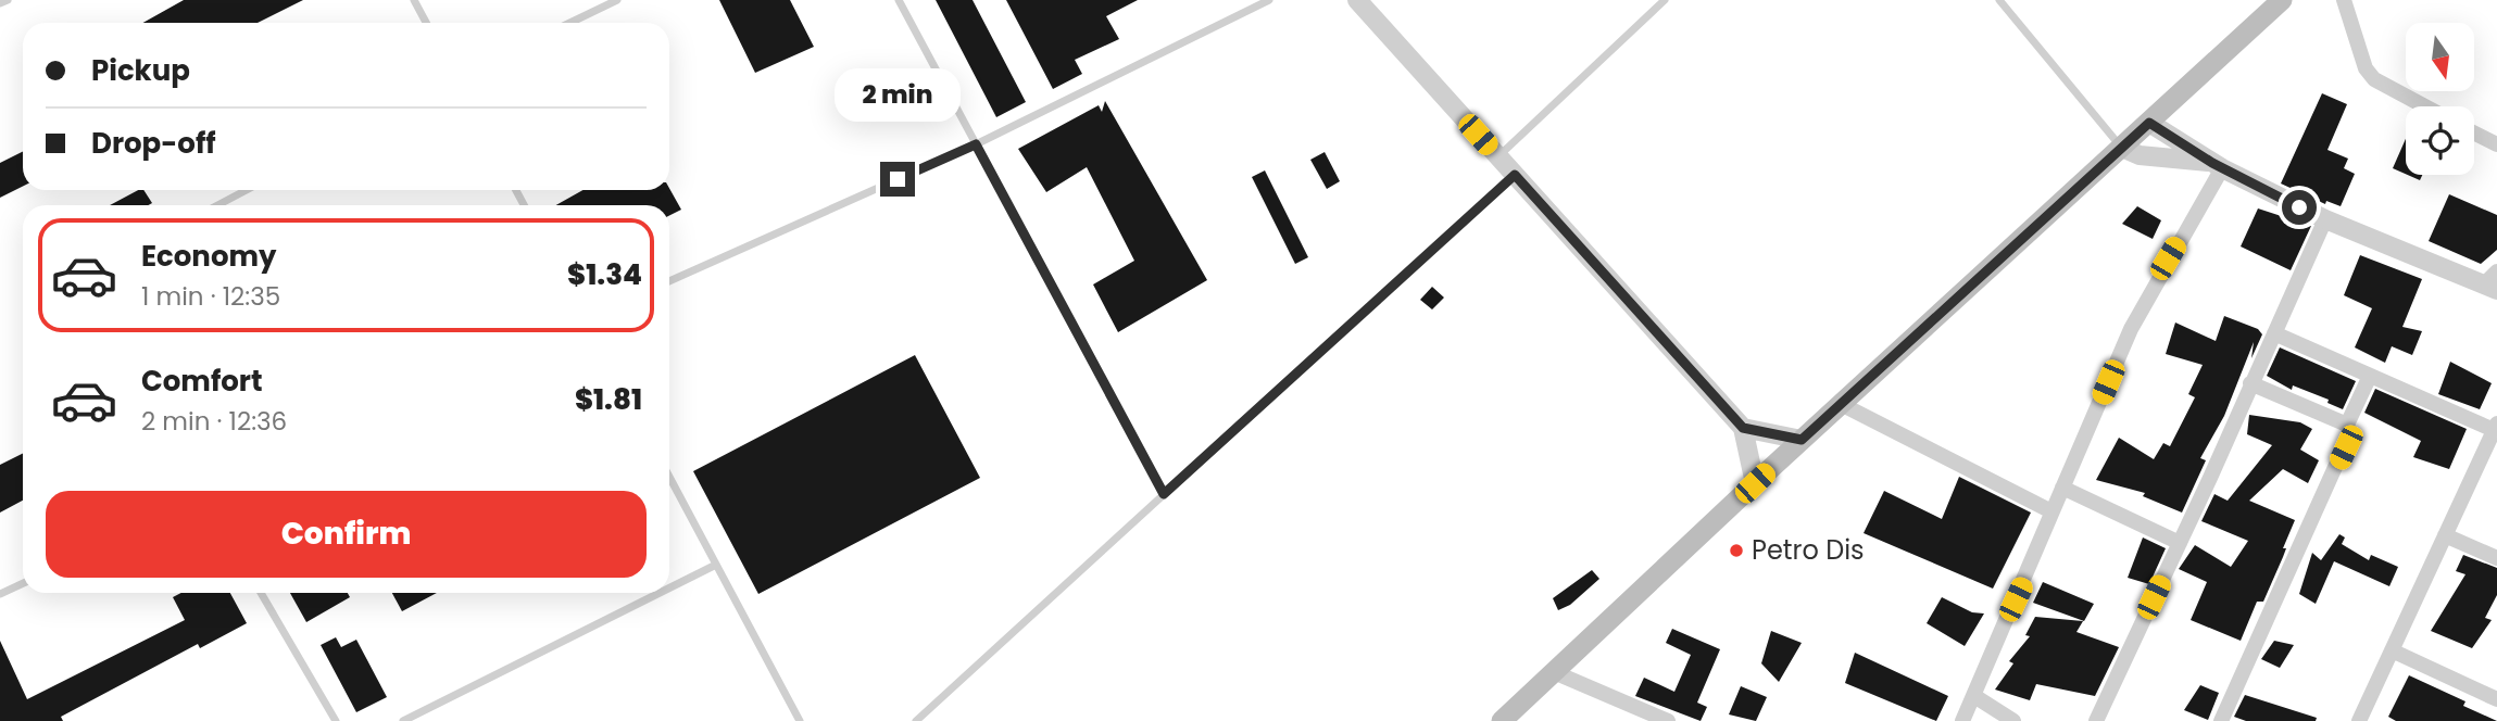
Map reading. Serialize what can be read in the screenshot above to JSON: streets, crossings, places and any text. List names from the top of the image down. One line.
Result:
{"places":["Petro Dis"],"north":"bottom","page":{"banner":["Pickup","Drop-off"],"bubble":"2 min","list":[{"name":"Economy","note":"1 min · 12:35","value":"$1.34"},{"name":"Comfort","note":"2 min · 12:36","value":"$1.81"}],"buttons":"Confirm"}}
